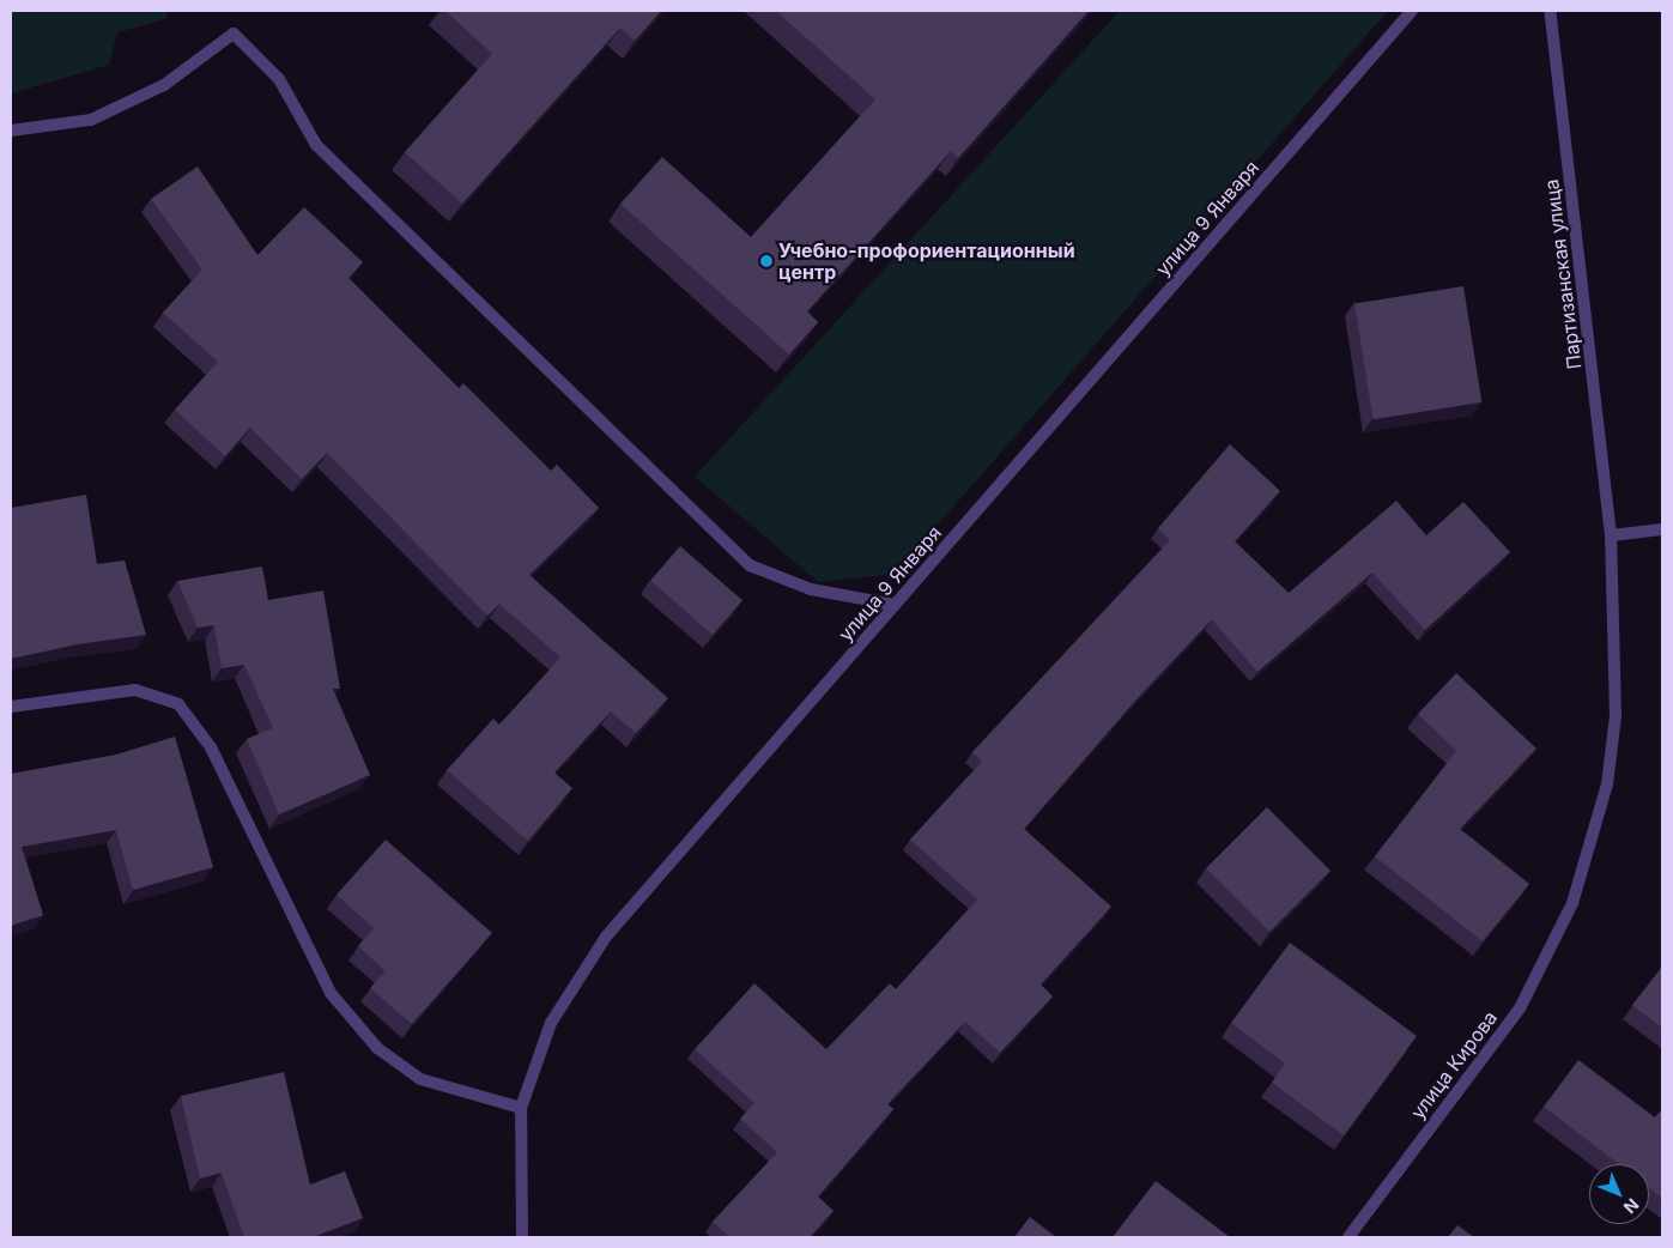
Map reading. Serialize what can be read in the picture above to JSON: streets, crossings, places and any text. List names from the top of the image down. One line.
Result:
{"streets":{"street":["улица 9 Января","Партизанская улица","улица Кирова"]},"crossings":[["Партизанская улица","улица Кирова"]],"places":["Учебно-профориентационный центр"],"north":"bottom right"}
